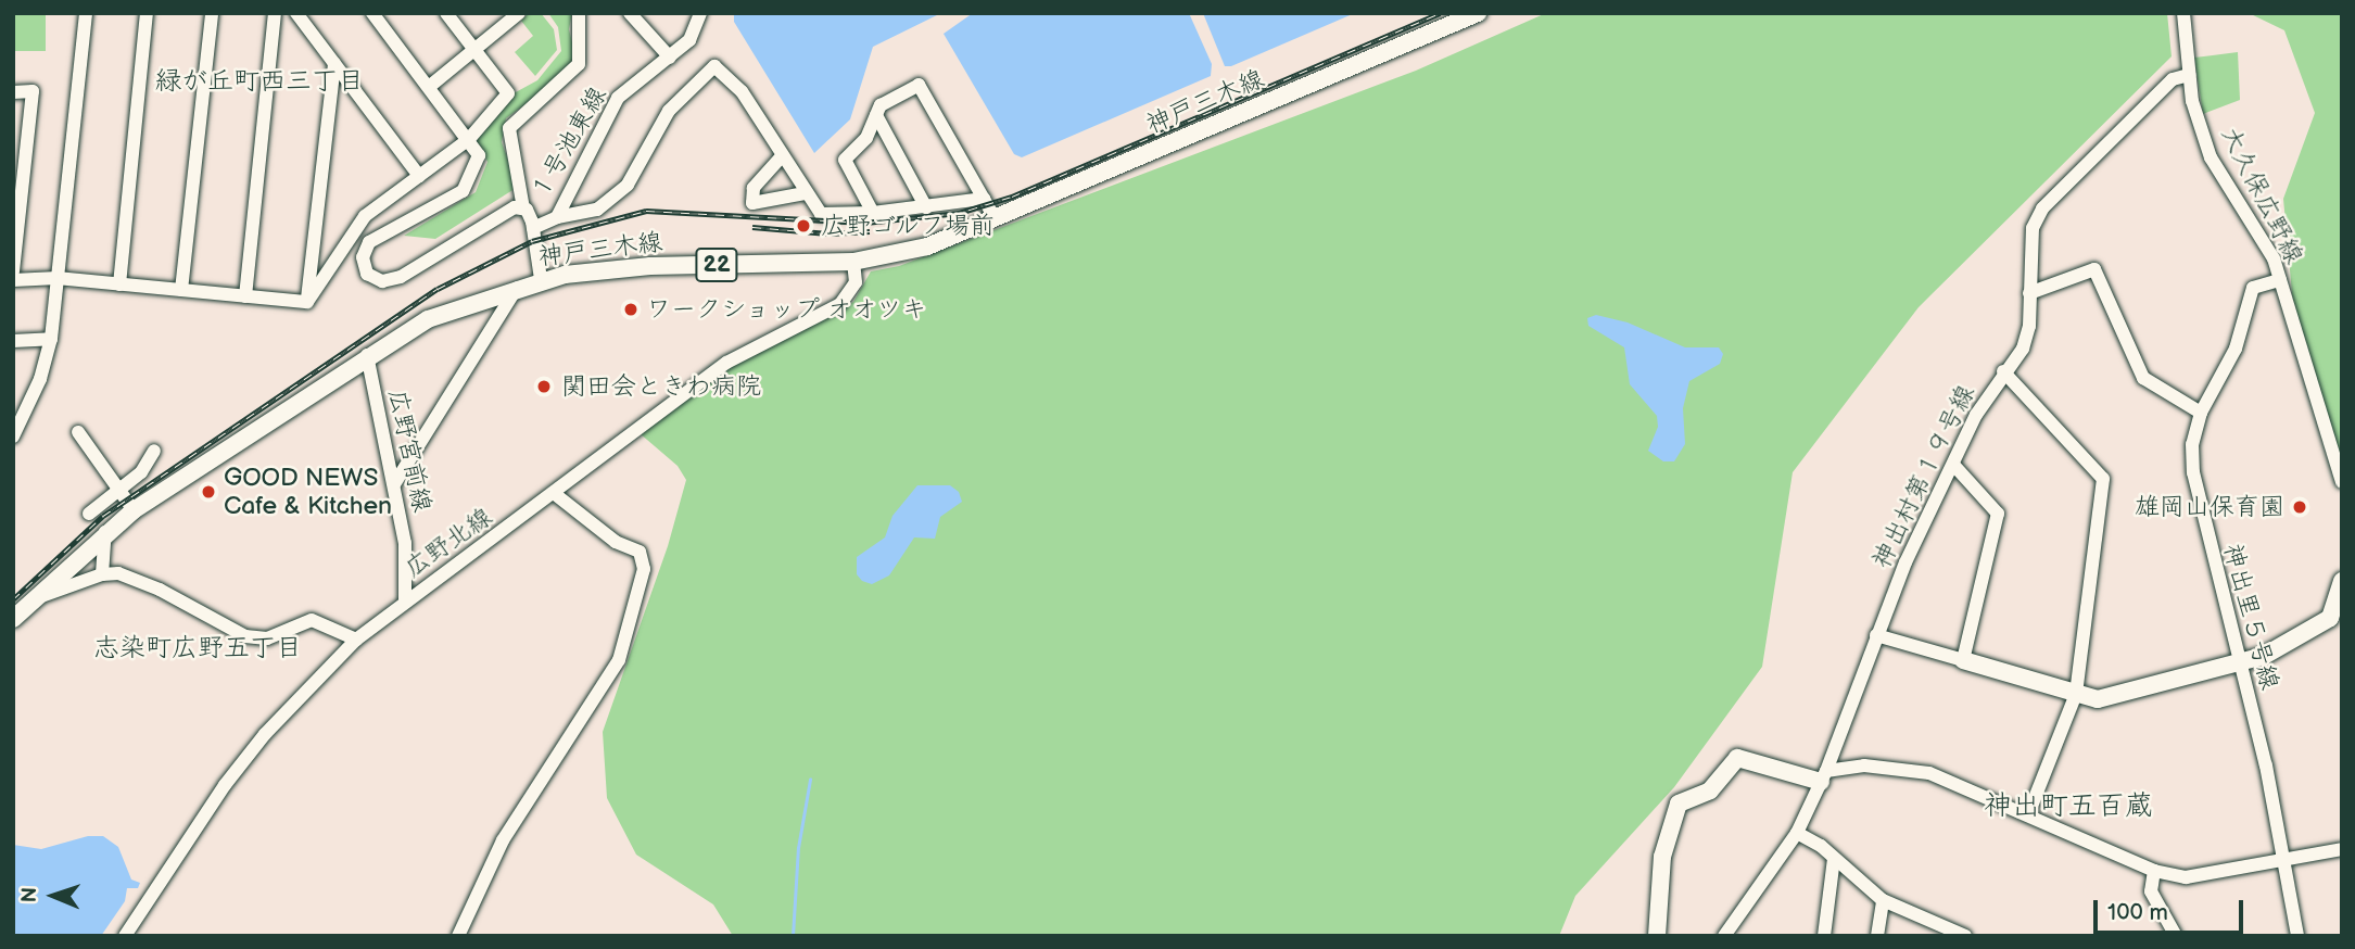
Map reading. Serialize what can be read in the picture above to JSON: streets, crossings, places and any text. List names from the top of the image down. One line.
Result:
{"streets":{"main road":["神戸三木線","22"],"street":["１号池東線","大久保広野線","広野宮前線","神出村第１９号線","広野北線","神出里５号線"]},"crossings":[["神戸三木線","広野宮前線"],["神戸三木線","広野北線"],["大久保広野線","神出村第１９号線"],["大久保広野線","神出里５号線"],["広野宮前線","広野北線"]],"districts":["緑が丘町西三丁目","志染町広野五丁目","神出町五百蔵"],"places":["広野ゴルフ場前","ワークショップ オオツキ","関田会ときわ病院","GOOD NEWS Cafe & Kitchen","雄岡山保育園"],"scale_bar":"100 m","north":"left"}
